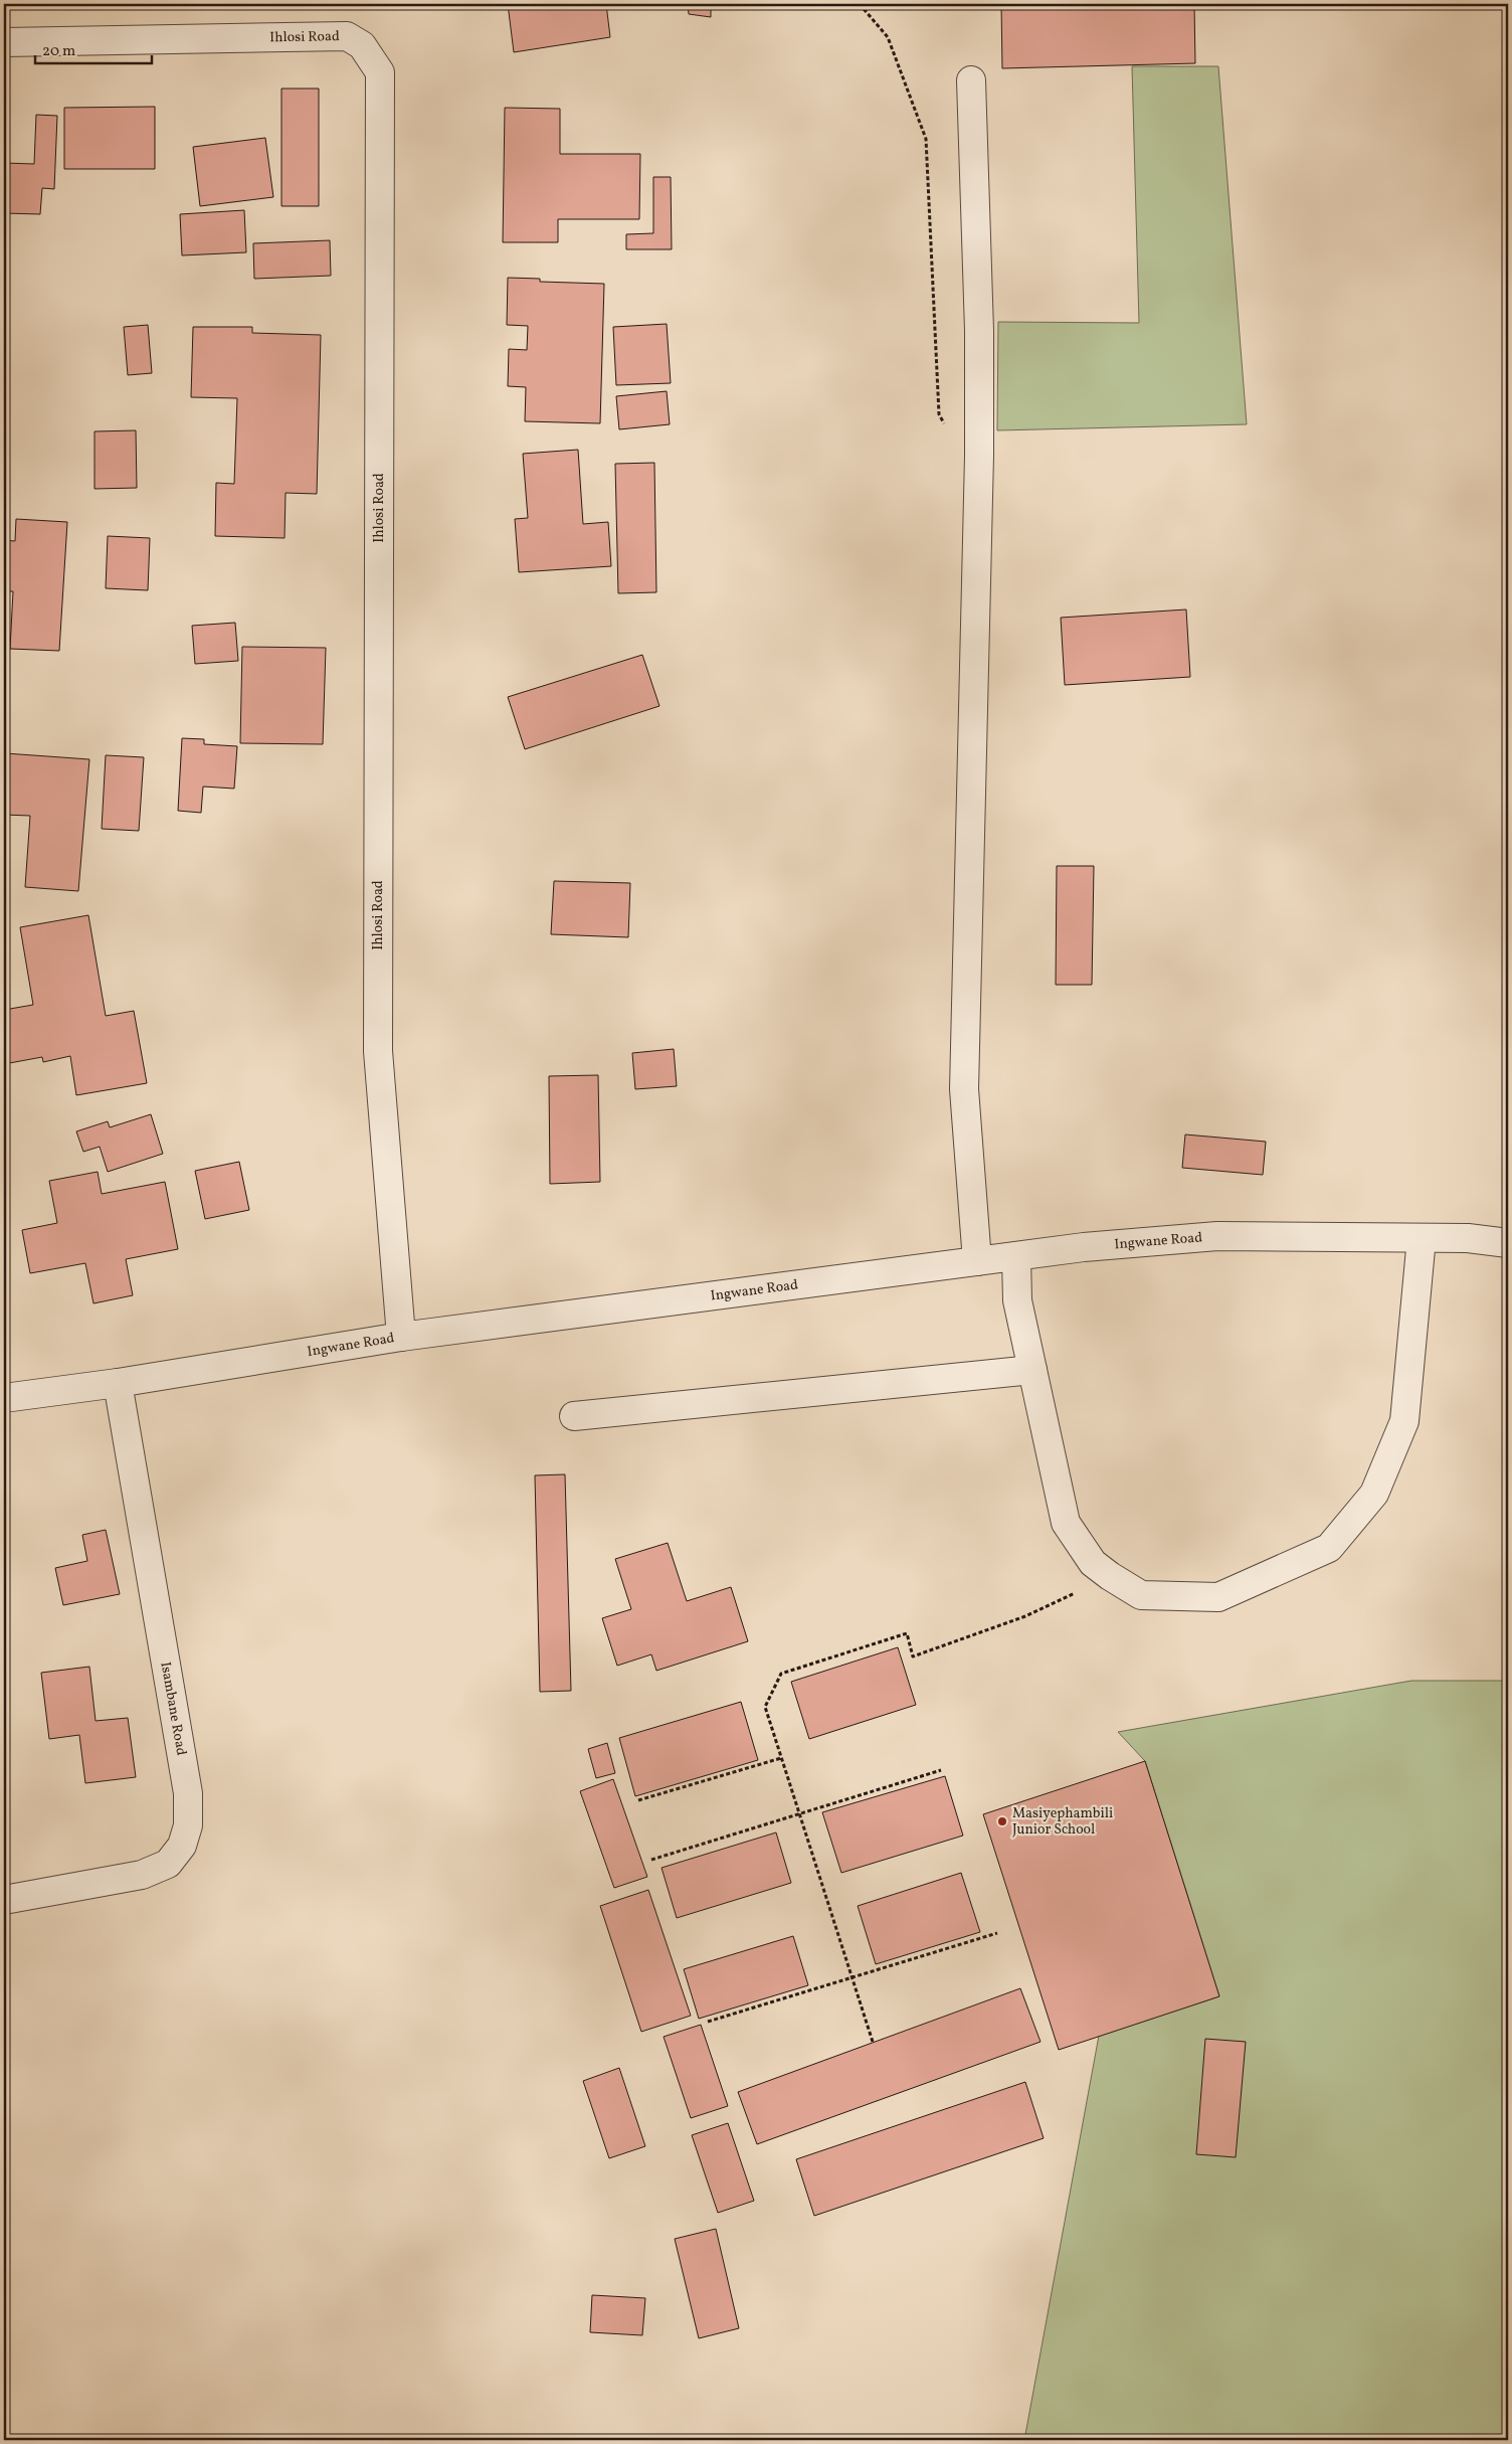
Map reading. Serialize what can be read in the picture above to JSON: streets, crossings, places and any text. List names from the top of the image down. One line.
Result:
{"streets":{"street":["Ihlosi Road","Ingwane Road","Isambane Road"]},"crossings":[["Ihlosi Road","Ingwane Road"],["Ingwane Road","Isambane Road"]],"places":["Masiyephambili Junior School"],"scale_bar":"20 m"}
